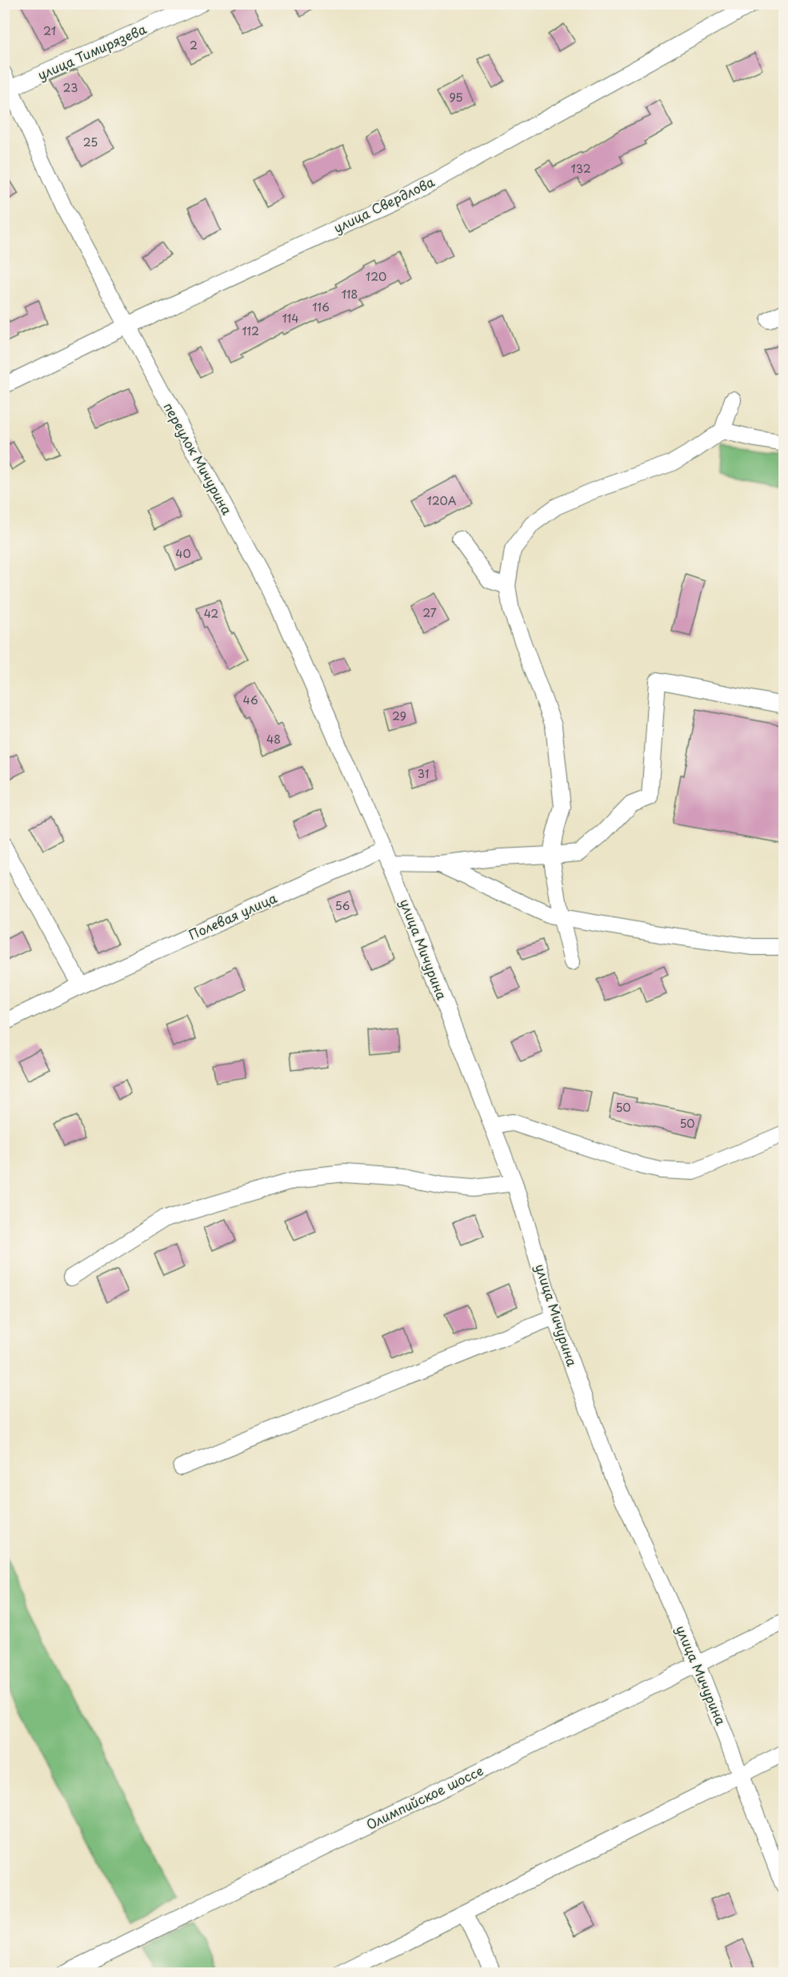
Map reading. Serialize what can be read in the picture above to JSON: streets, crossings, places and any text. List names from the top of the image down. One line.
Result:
{"streets":{"street":["улица Тимирязева","улица Свердлова","переулок Мичурина","Полевая улица","улица Мичурина","Олимпийское шоссе"]},"crossings":[["улица Тимирязева","переулок Мичурина"],["улица Свердлова","переулок Мичурина"],["переулок Мичурина","Полевая улица"],["переулок Мичурина","улица Мичурина"],["Полевая улица","улица Мичурина"],["улица Мичурина","Олимпийское шоссе"]],"house_numbers":["21","2","23","95","25","132","120","118","116","114","112","120А","40","27","42","46","29","48","31","56","50","50"]}
